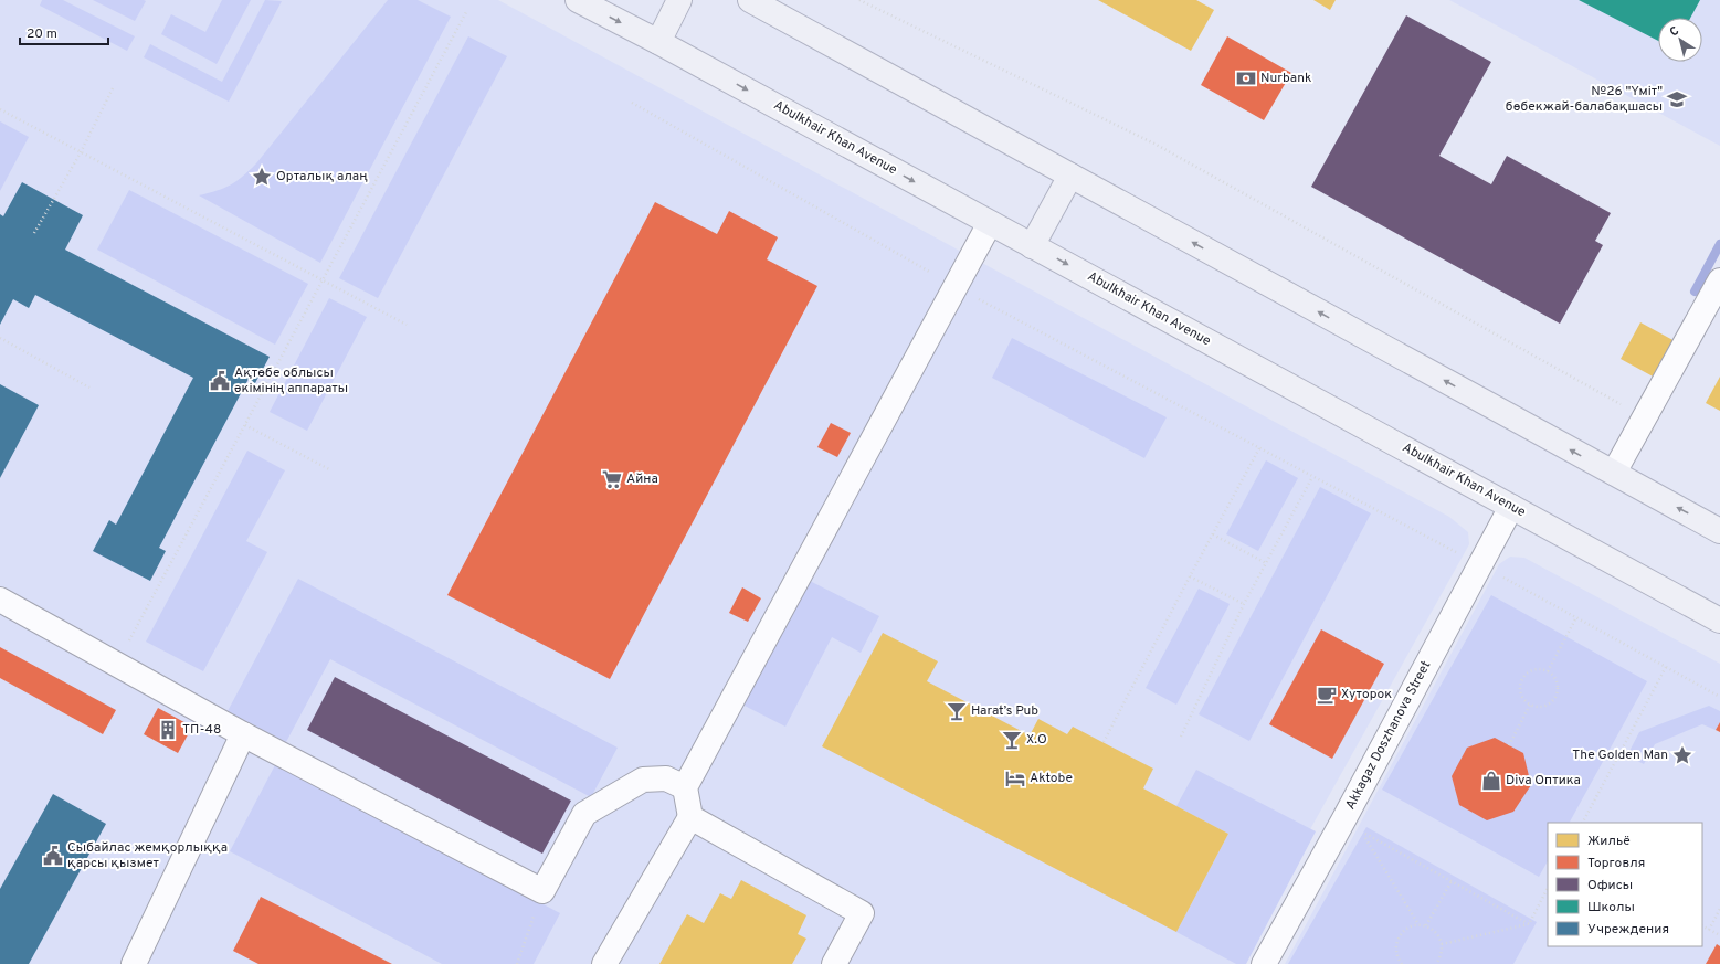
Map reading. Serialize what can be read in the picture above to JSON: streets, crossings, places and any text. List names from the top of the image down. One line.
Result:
{"streets":{"main road":["Abulkhair Khan Avenue"],"street":["Akkagaz Doszhanova Street"]},"crossings":[["Abulkhair Khan Avenue","Akkagaz Doszhanova Street"]],"places":{"bank":["Nurbank"],"school or university":["№26 \"Үміт\" бөбекжай-балабақшасы"],"place":["Орталық алаң","The Golden Man"],"public building":["Ақтөбе облысы әкімінің аппараты","Сыбайлас жемқорлыққа қарсы қызмет"],"supermarket":["Айна"],"cafe":["Хуторок"],"bar":["Harat’s Pub","X.O"],"building":["ТП-48"],"hotel":["Aktobe"],"shop":["Diva Оптика"]},"legend":["Жильё","Торговля","Офисы","Школы","Учреждения"],"scale_bar":"20 m","north":"top left"}
